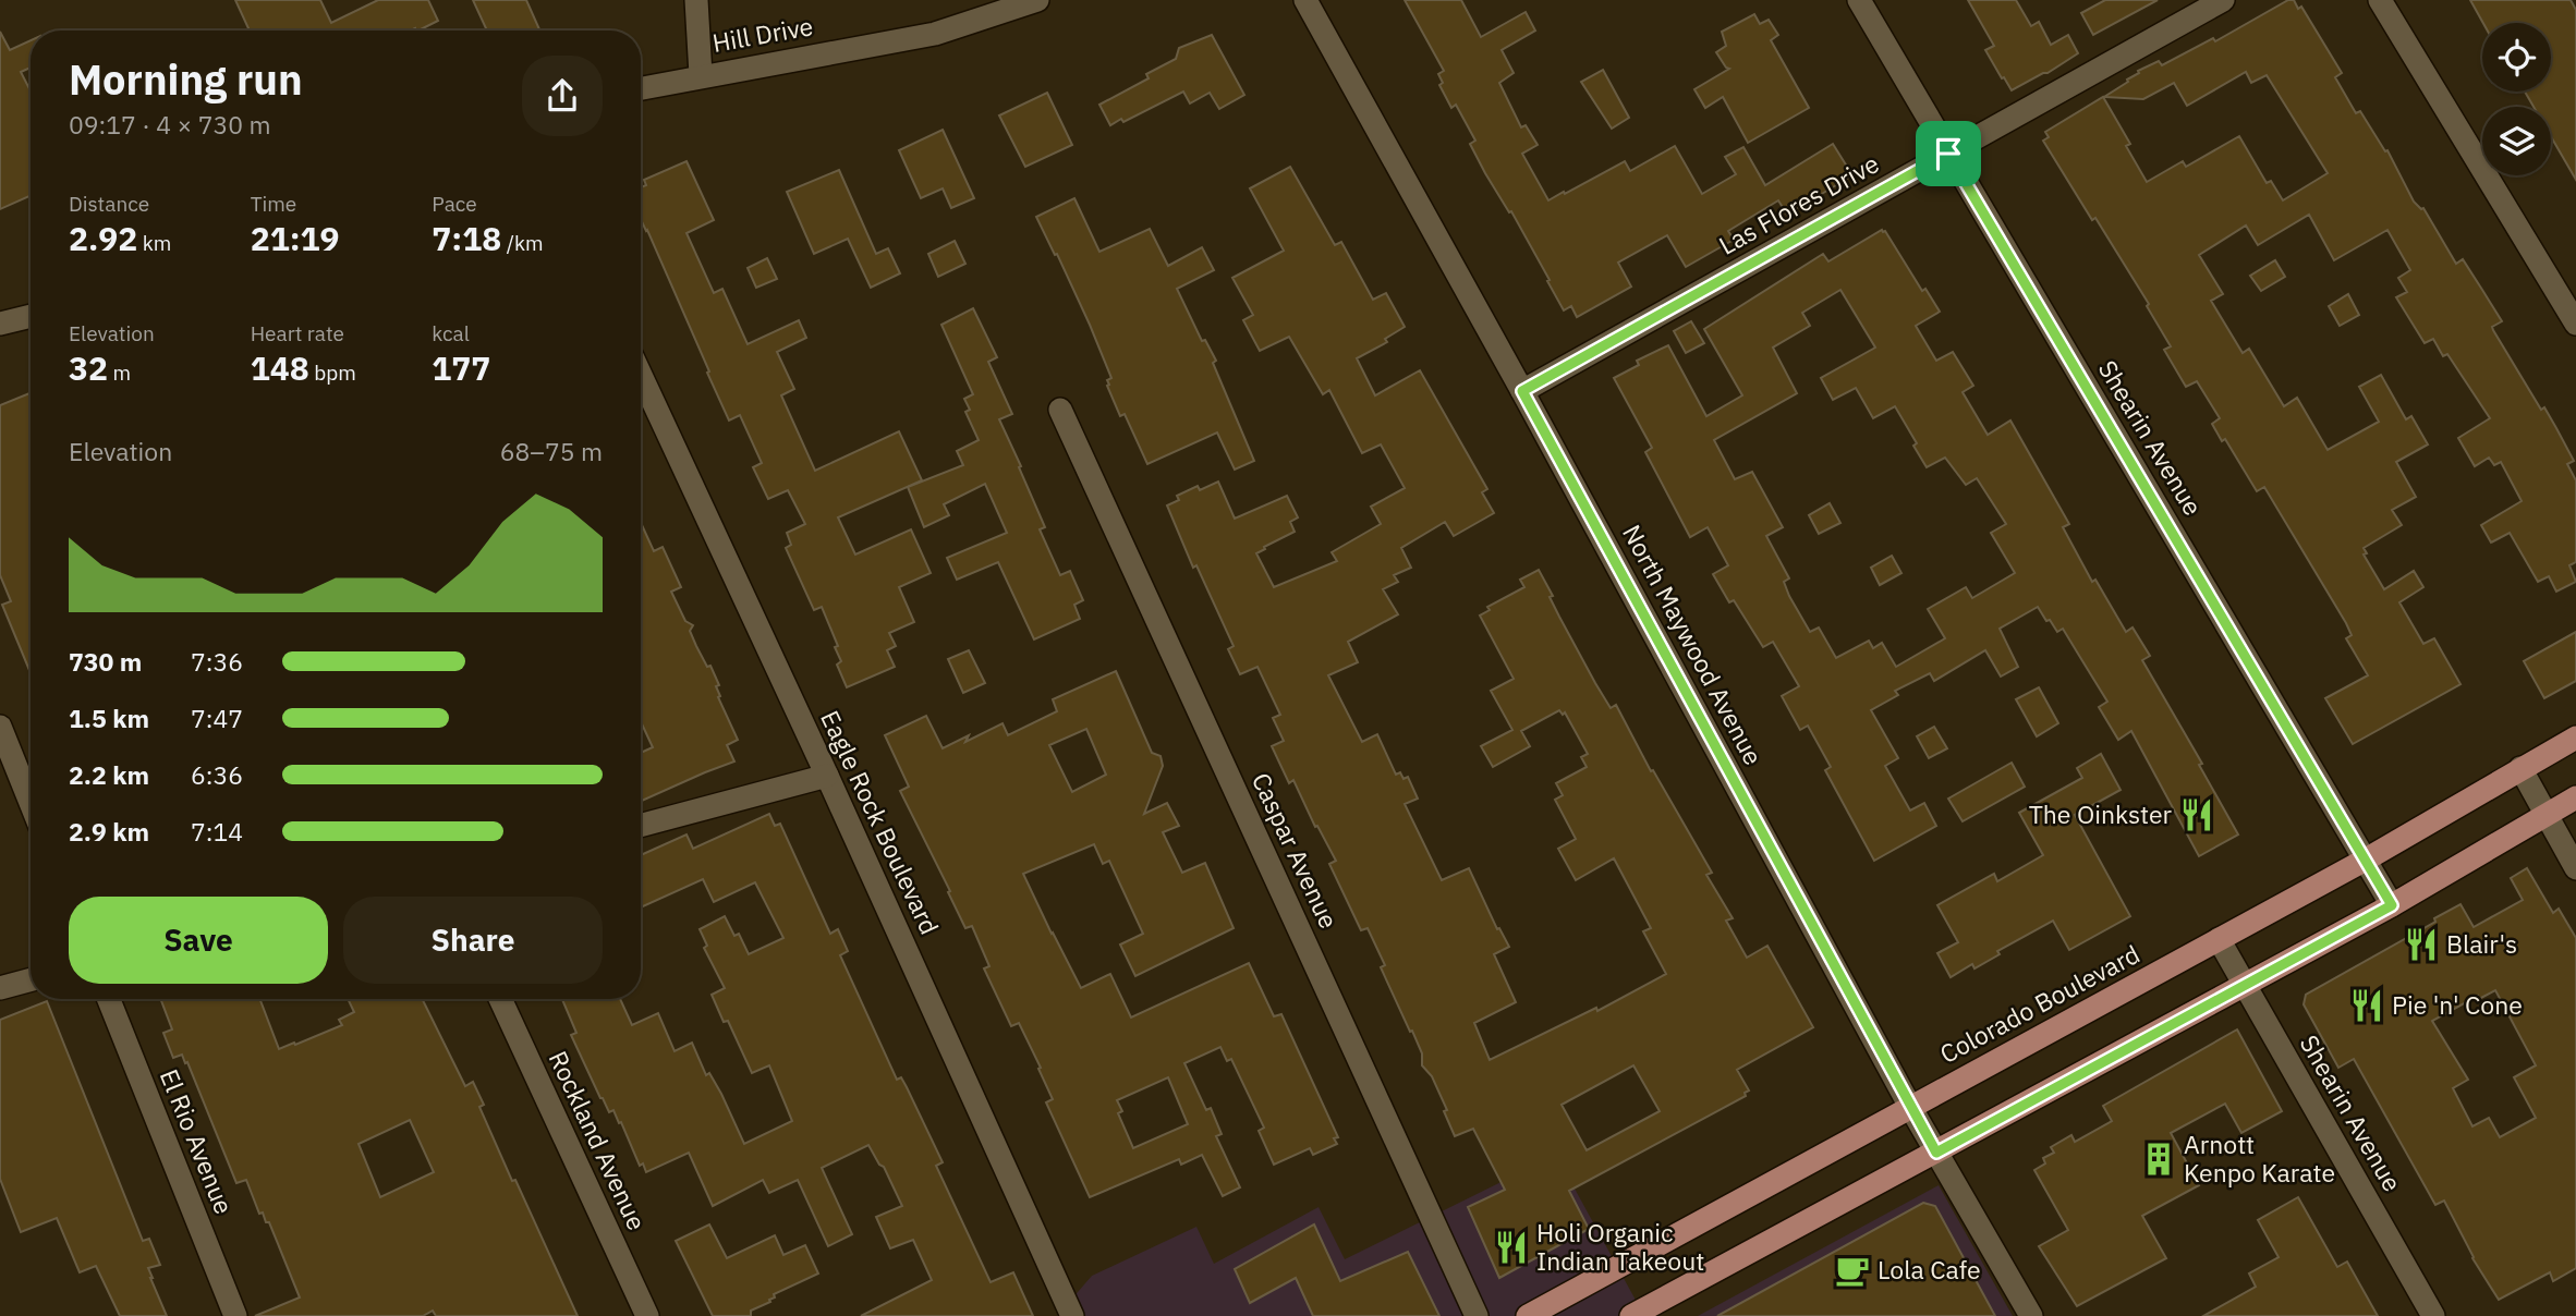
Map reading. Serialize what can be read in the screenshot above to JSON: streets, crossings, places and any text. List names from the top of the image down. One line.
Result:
{"streets":{"main road":["Colorado Boulevard"],"street":["Hill Drive","Las Flores Drive","Shearin Avenue","North Maywood Avenue","Eagle Rock Boulevard","Caspar Avenue","Rockland Avenue","El Rio Avenue"]},"crossings":[["Las Flores Drive","Shearin Avenue"],["Las Flores Drive","North Maywood Avenue"],["Shearin Avenue","Colorado Boulevard"],["North Maywood Avenue","Colorado Boulevard"]],"places":{"restaurant":["The Oinkster","Blair's","Pie 'n' Cone","Holi Organic Indian Takeout"],"building":["Arnott Kenpo Karate"],"cafe":["Lola Cafe"]},"page":{"heading":["Morning run","09:17 · 4 × 730 m"],"stats":[["Distance","2.92 km"],["Time","21:19"],["Pace","7:18 /km"],["Elevation","32 m"],["Heart rate","148 bpm"],["kcal","177"]],"chart":["Elevation","68–75 m"],"list":[{"name":"730 m","note":"7:36"},{"name":"1.5 km","note":"7:47"},{"name":"2.2 km","note":"6:36"},{"name":"2.9 km","note":"7:14"}],"buttons":["Save","Share"]}}
